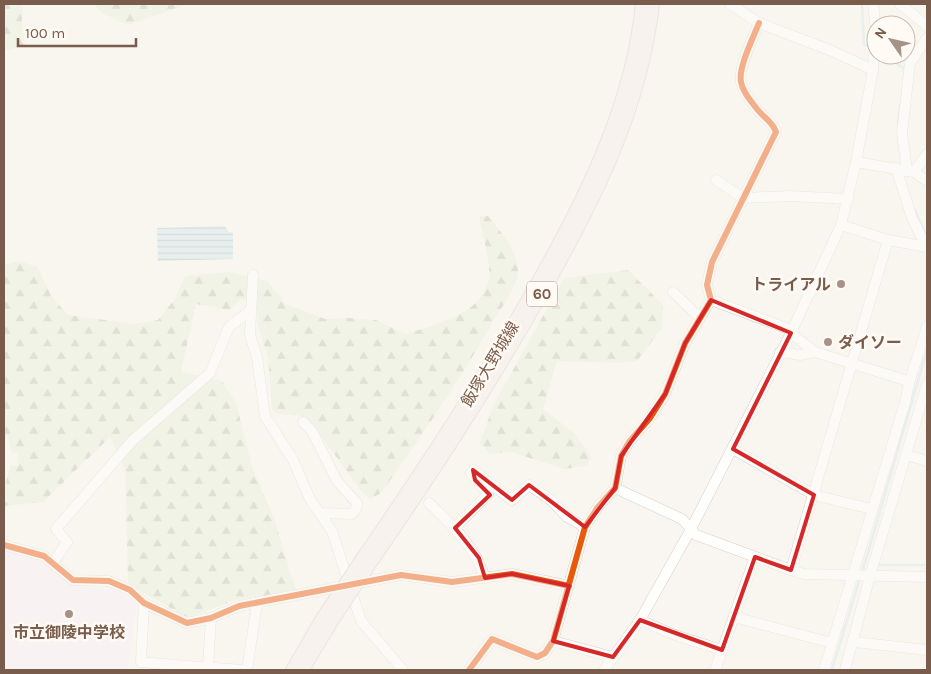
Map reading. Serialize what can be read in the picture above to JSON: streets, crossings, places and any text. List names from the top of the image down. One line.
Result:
{"streets":{"main road":["60","飯塚大野城線"]},"places":["トライアル","ダイソー","市立御陵中学校"],"scale_bar":"100 m","north":"top left"}
